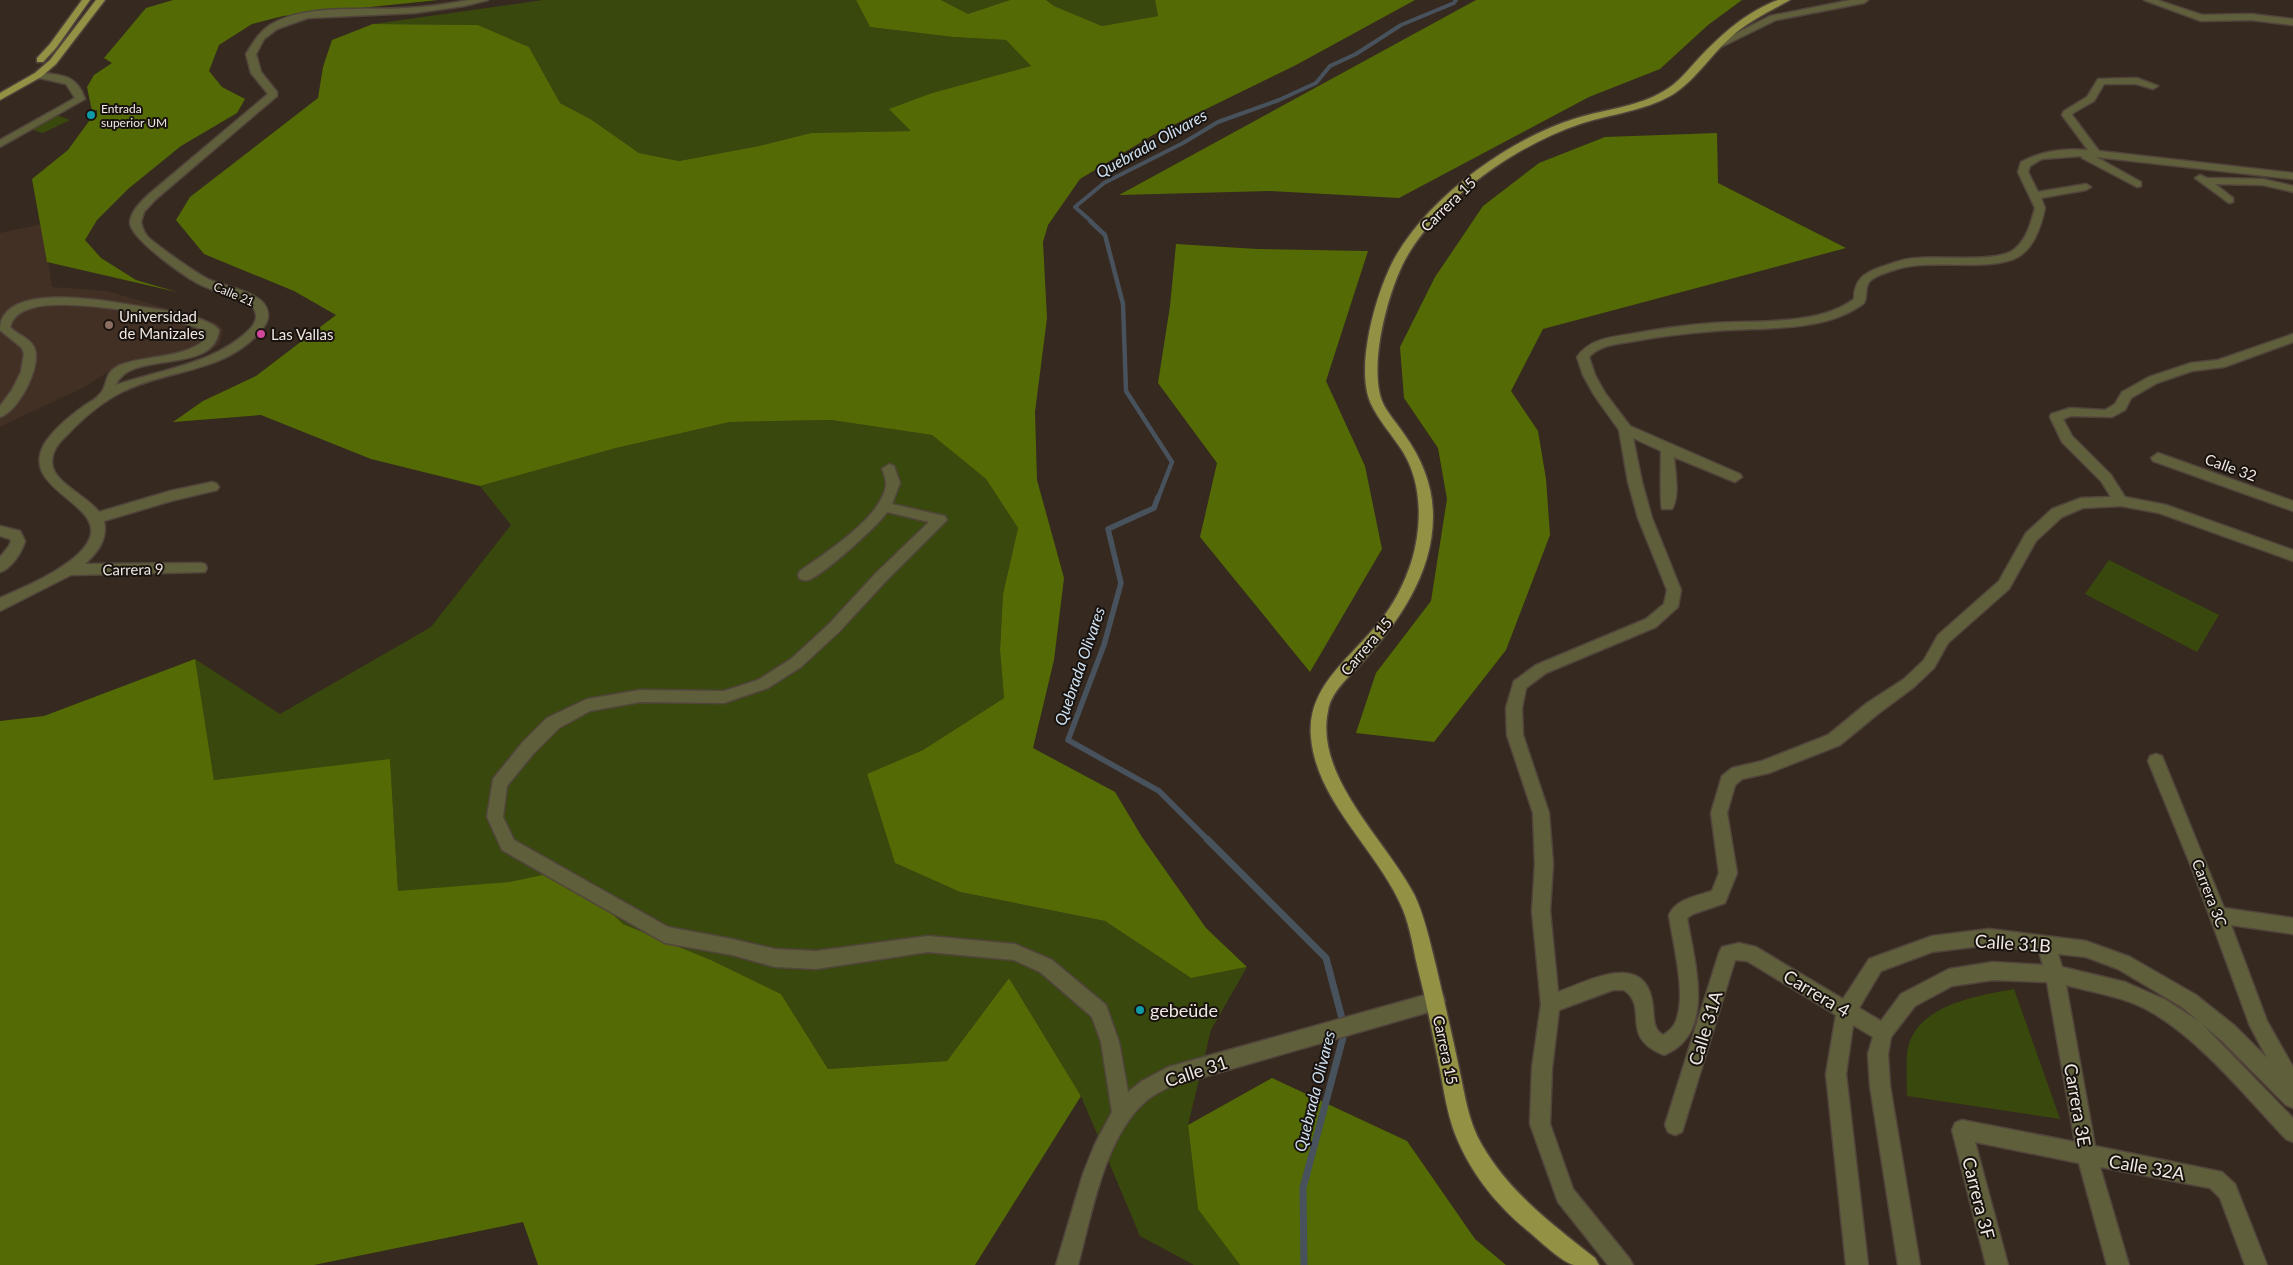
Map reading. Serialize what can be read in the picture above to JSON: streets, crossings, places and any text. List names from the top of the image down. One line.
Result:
{"streets":{"main road":["Carrera 15"],"street":["Calle 21","Calle 32","Carrera 9","Carrera 3C","Calle 31B","Carrera 4","Calle 31A","Calle 31","Carrera 3E","Calle 32A","Carrera 3F"]},"crossings":[["Carrera 15","Calle 31"],["Calle 31B","Carrera 4"],["Calle 31B","Carrera 3E"],["Carrera 4","Calle 31A"],["Carrera 3E","Calle 32A"],["Calle 32A","Carrera 3F"]],"water":["Quebrada Olivares"],"places":["Entrada superior UM","Universidad de Manizales","Las Vallas","gebeüde"]}
